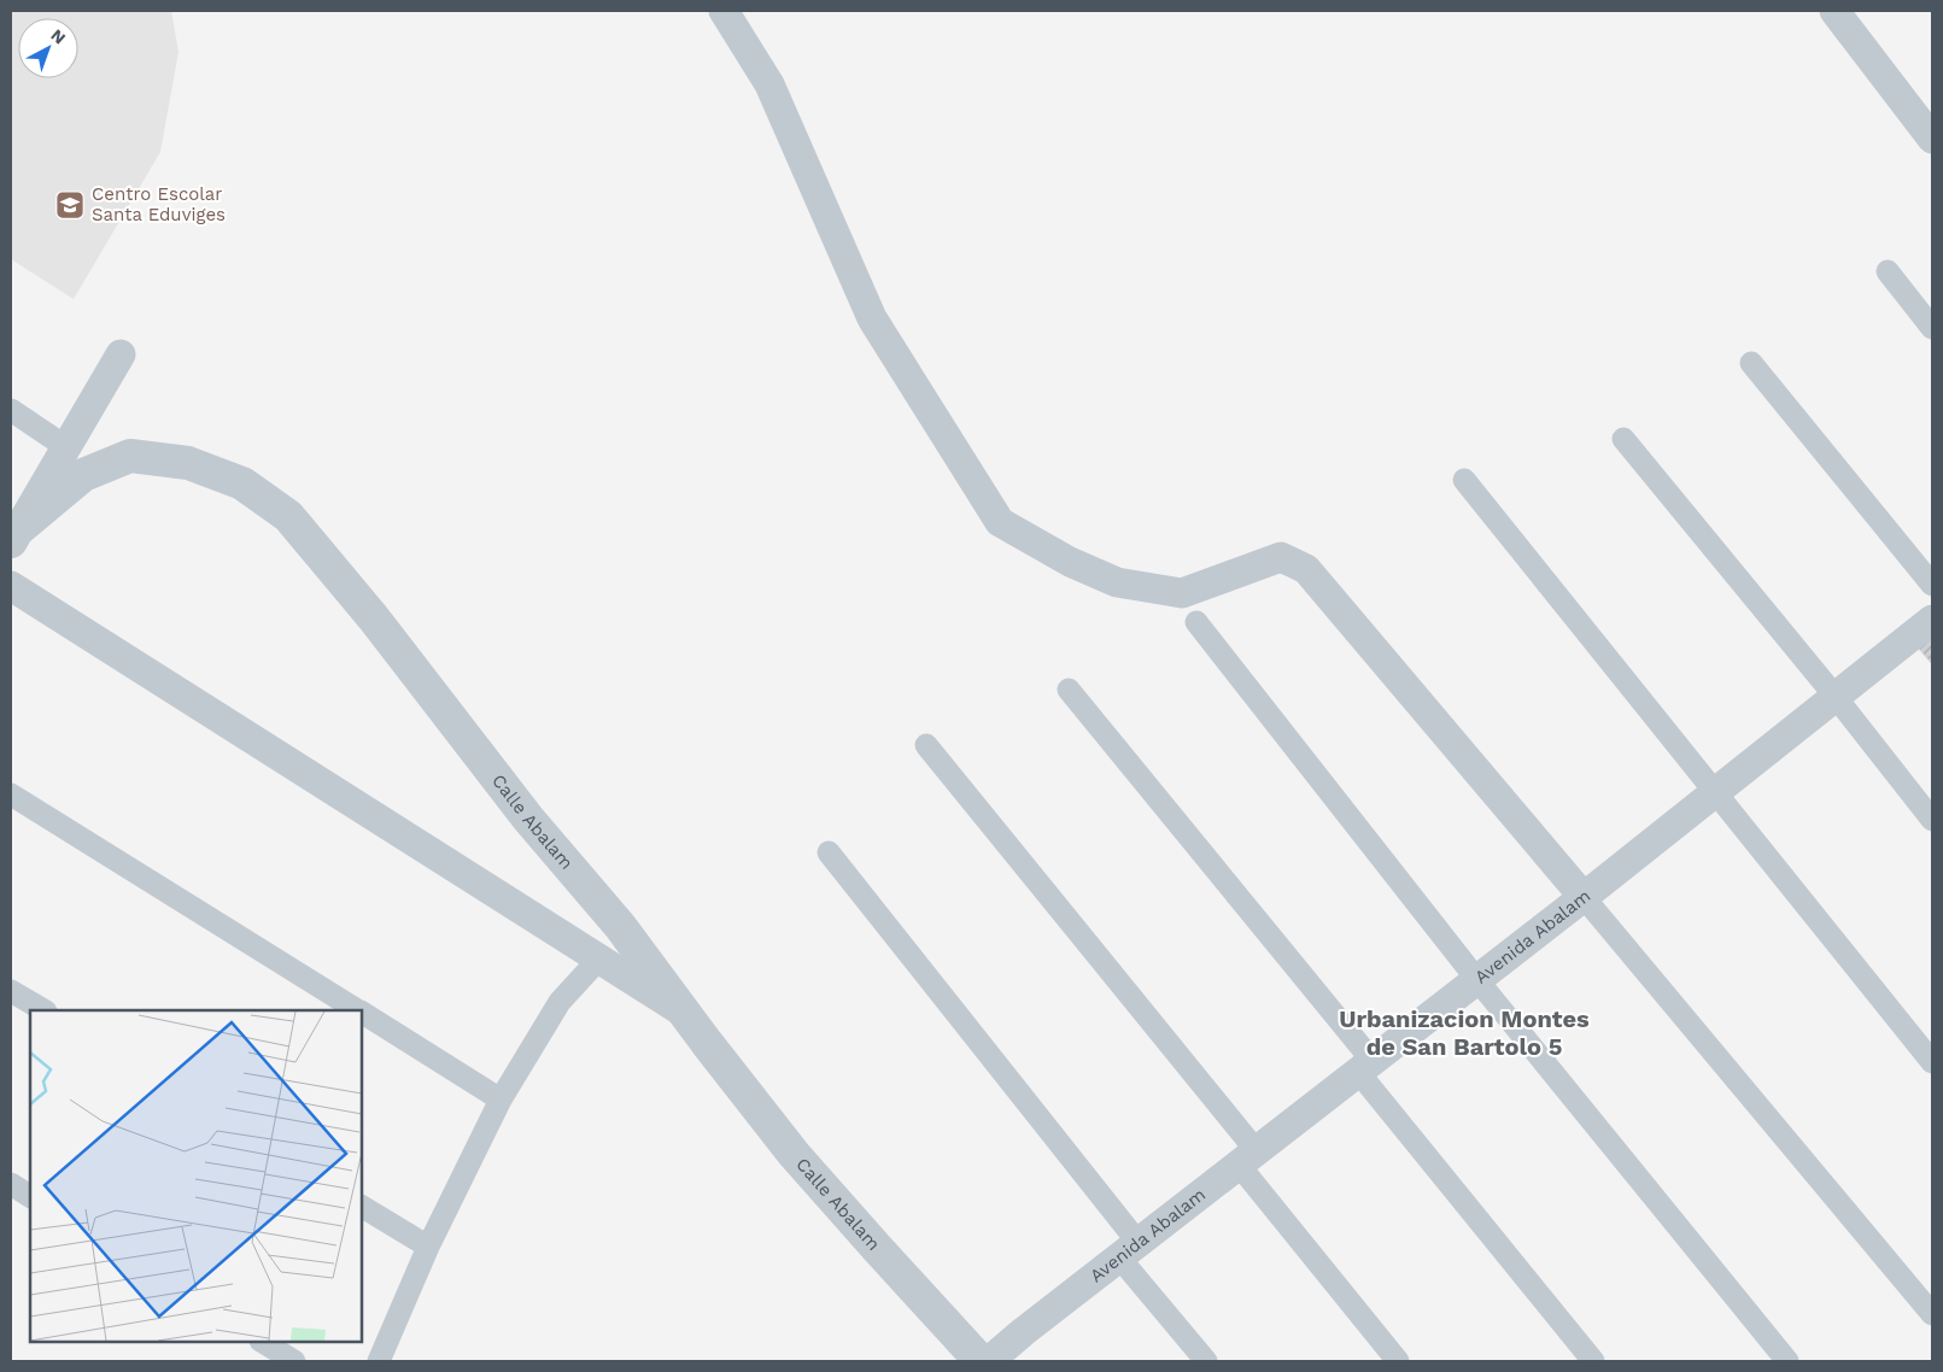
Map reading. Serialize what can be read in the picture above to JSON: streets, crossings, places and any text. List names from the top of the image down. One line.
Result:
{"streets":{"street":["Calle Abalam","Avenida Abalam"]},"crossings":[["Calle Abalam","Avenida Abalam"]],"districts":["Urbanizacion Montes de San Bartolo 5"],"places":{"school or university":["Centro Escolar Santa Eduviges"]},"north":"top right"}
